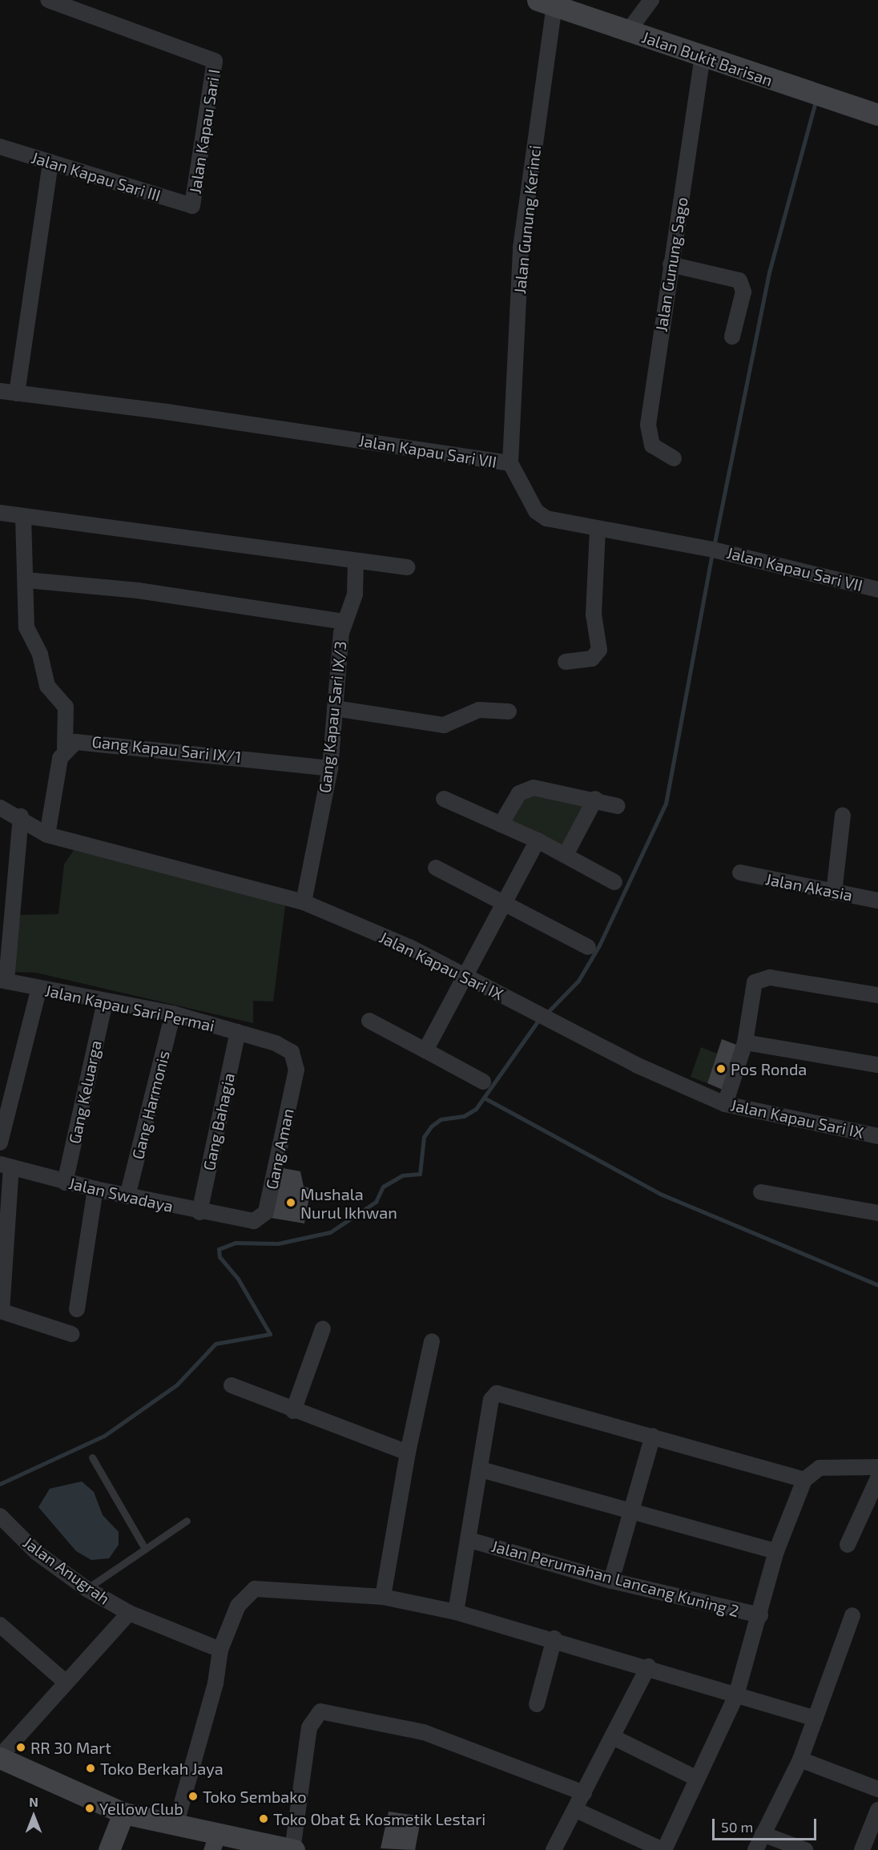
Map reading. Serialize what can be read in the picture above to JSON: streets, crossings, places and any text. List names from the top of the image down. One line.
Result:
{"streets":{"main road":["Jalan Bukit Barisan"],"street":["Jalan Kapau Sari I","Jalan Kapau Sari III","Jalan Gunung Kerinci","Jalan Gunung Sago","Jalan Kapau Sari VII","Gang Kapau Sari IX/3","Gang Kapau Sari IX/1","Jalan Akasia","Jalan Kapau Sari IX","Jalan Kapau Sari Permai","Gang Keluarga","Gang Harmonis","Gang Bahagia","Gang Aman","Jalan Swadaya","Jalan Anugrah","Jalan Perumahan Lancang Kuning 2"]},"crossings":[["Jalan Bukit Barisan","Jalan Gunung Kerinci"],["Jalan Bukit Barisan","Jalan Gunung Sago"],["Jalan Kapau Sari I","Jalan Kapau Sari III"],["Jalan Gunung Kerinci","Jalan Kapau Sari VII"],["Gang Kapau Sari IX/3","Gang Kapau Sari IX/1"],["Gang Kapau Sari IX/3","Jalan Kapau Sari IX"],["Jalan Kapau Sari Permai","Gang Keluarga"],["Jalan Kapau Sari Permai","Gang Harmonis"],["Jalan Kapau Sari Permai","Gang Bahagia"],["Jalan Kapau Sari Permai","Gang Aman"],["Gang Keluarga","Jalan Swadaya"],["Gang Harmonis","Jalan Swadaya"],["Gang Bahagia","Jalan Swadaya"],["Gang Aman","Jalan Swadaya"]],"places":["Pos Ronda","Mushala Nurul Ikhwan","RR 30 Mart","Toko Berkah Jaya","Toko Sembako","Yellow Club","Toko Obat & Kosmetik Lestari"],"scale_bar":"50 m","north":"top"}
